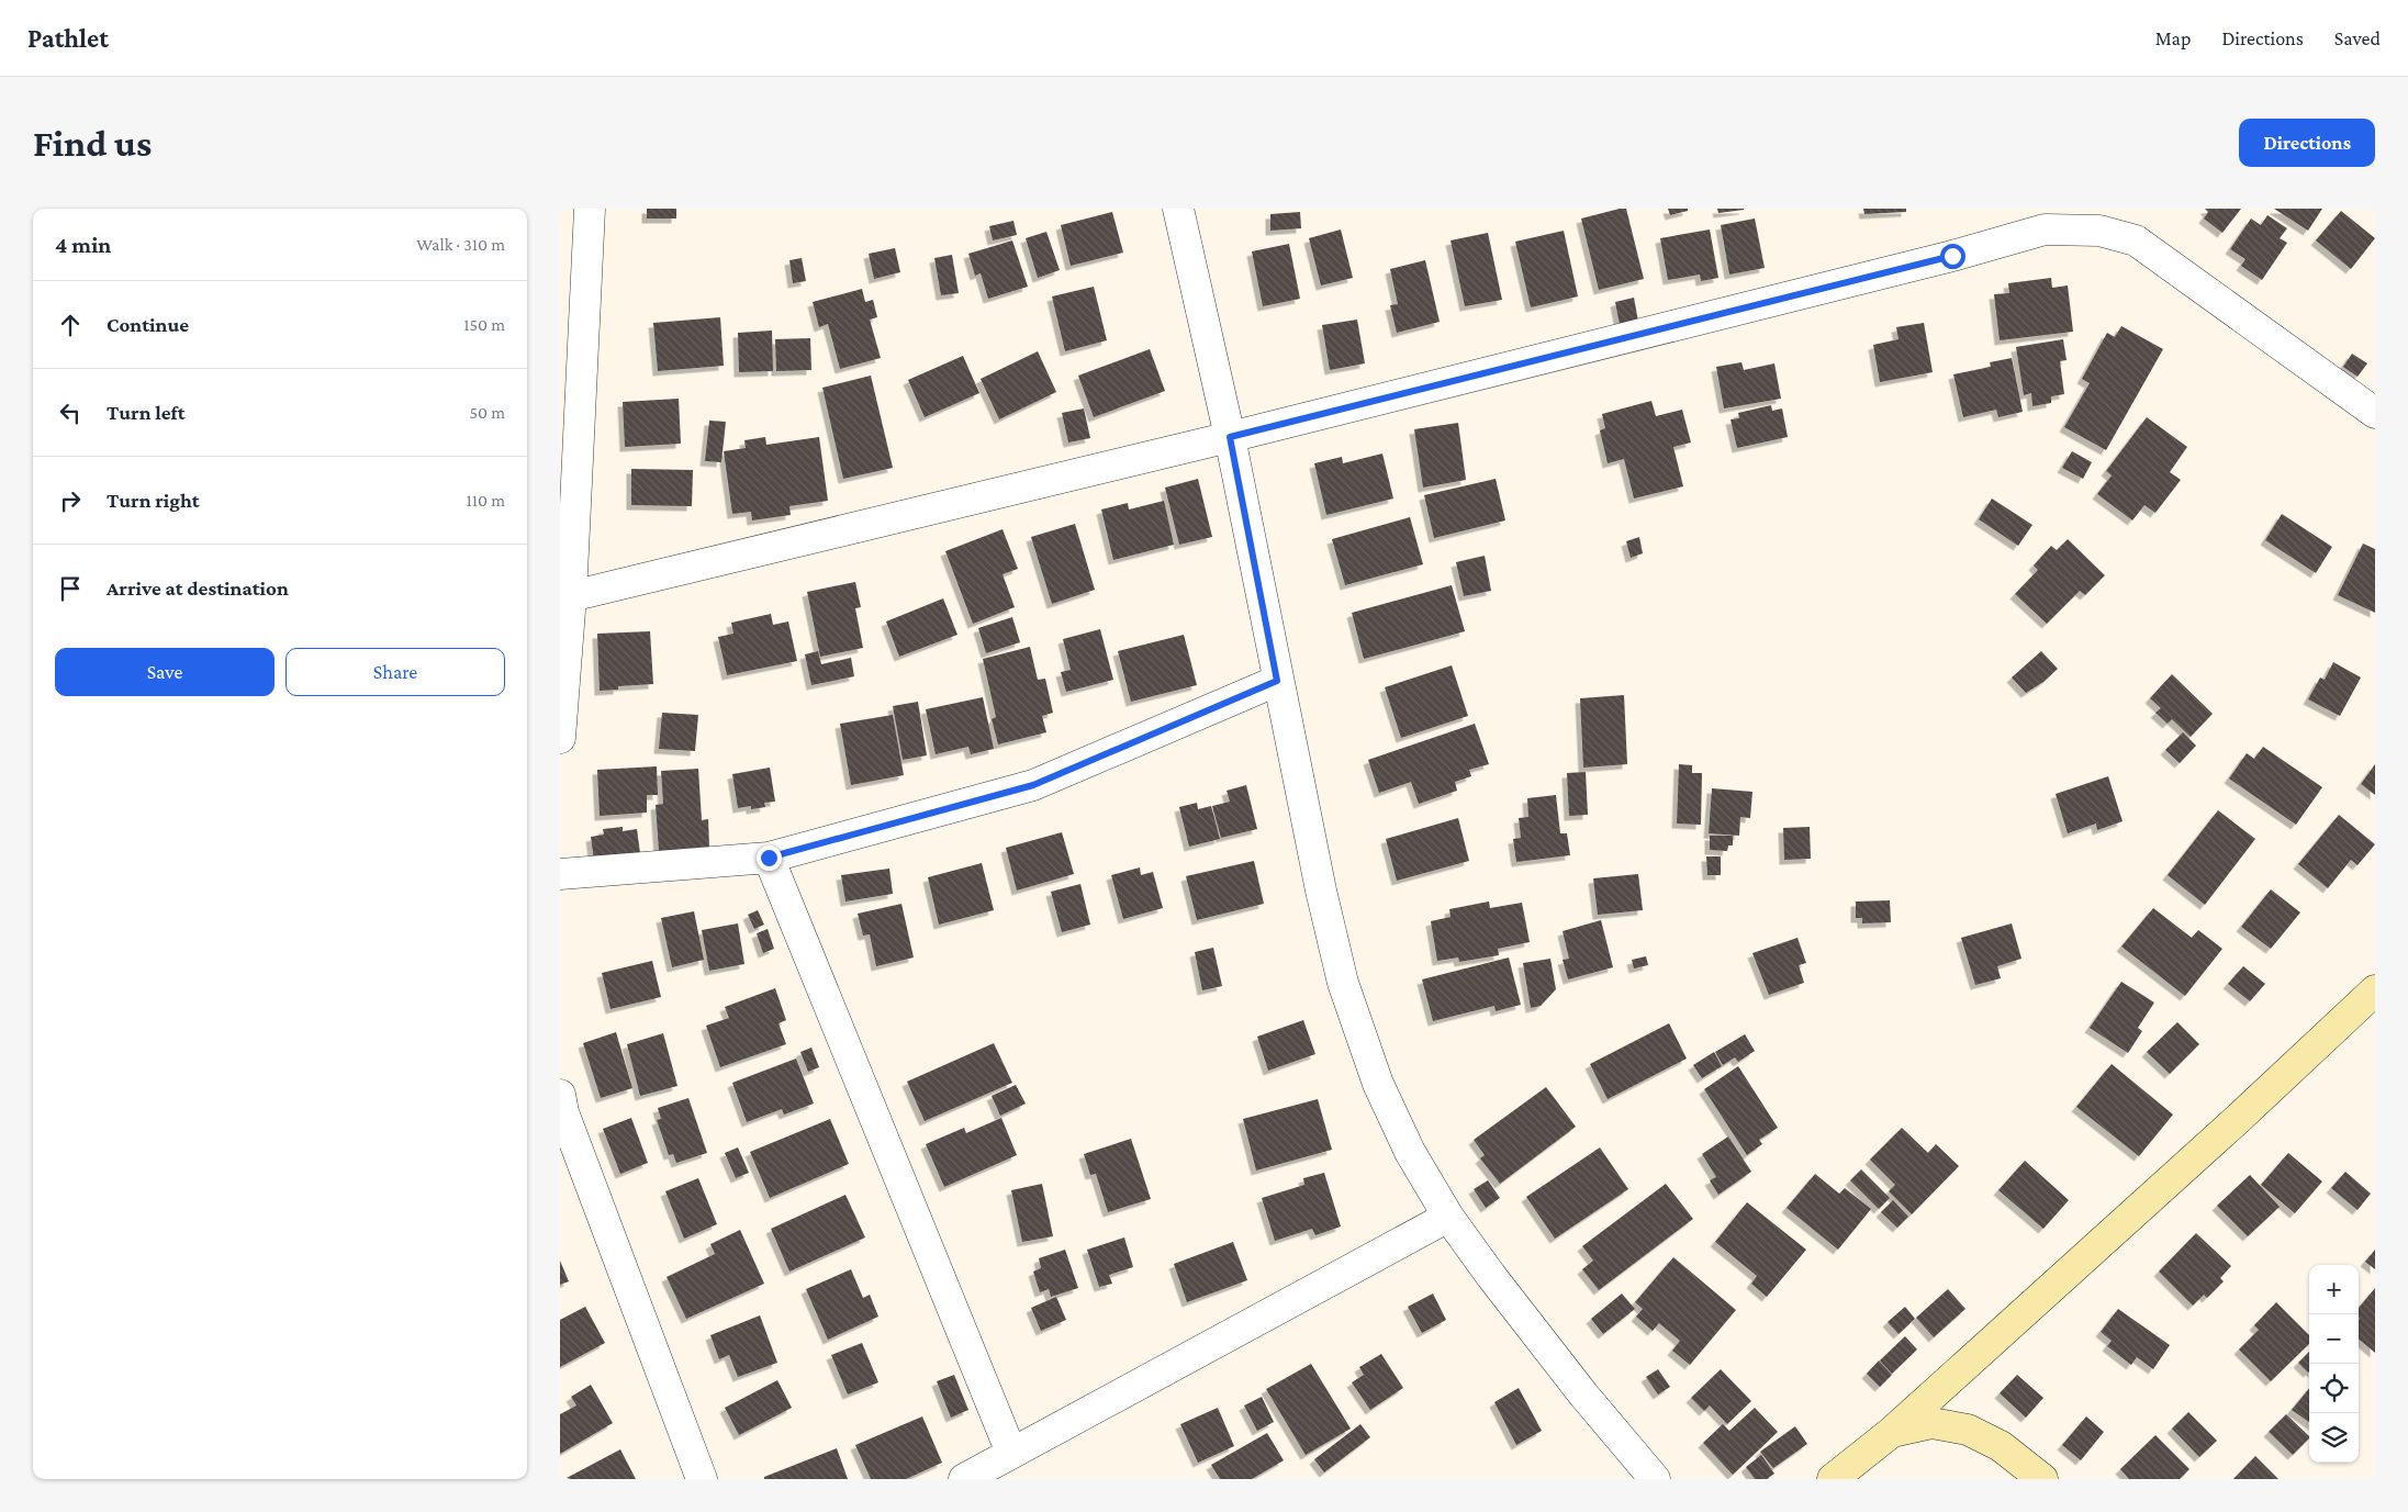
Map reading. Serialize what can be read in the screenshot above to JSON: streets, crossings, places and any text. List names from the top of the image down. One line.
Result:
{"page":{"header":"Pathlet","nav":["Map","Directions","Saved"],"buttons":["Directions",["Save","Share"]],"title":"Find us","heading":["4 min","Walk · 310 m"],"list":[["Continue","150 m"],["Turn left","50 m"],["Turn right","110 m"],"Arrive at destination"],"map_buttons":["+","−"]}}
